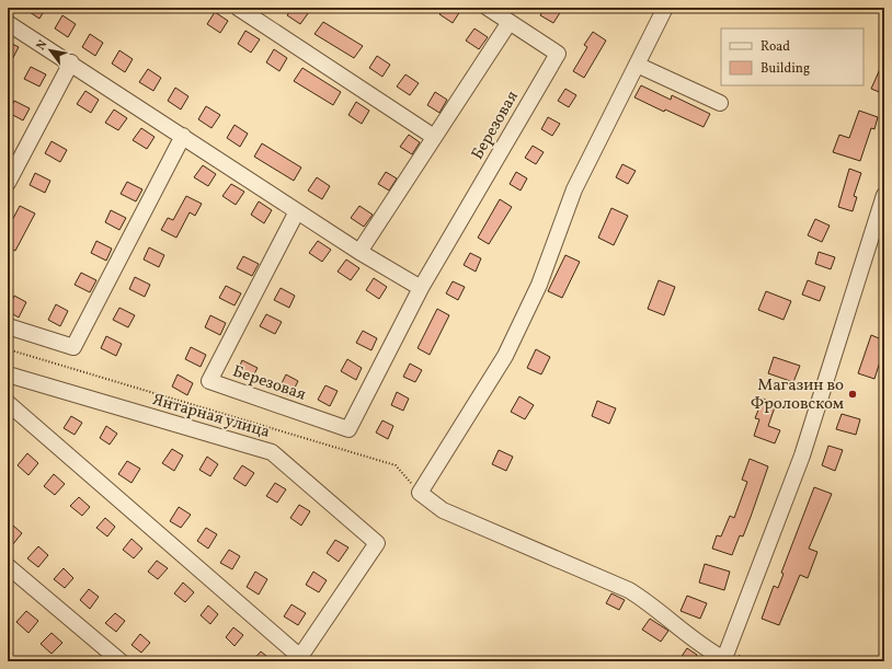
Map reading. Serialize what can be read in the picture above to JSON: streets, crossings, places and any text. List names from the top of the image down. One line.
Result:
{"streets":{"street":["Березовая","Янтарная улица"]},"places":["Магазин во Фроловском"],"legend":["Road","Building"],"north":"top left"}
